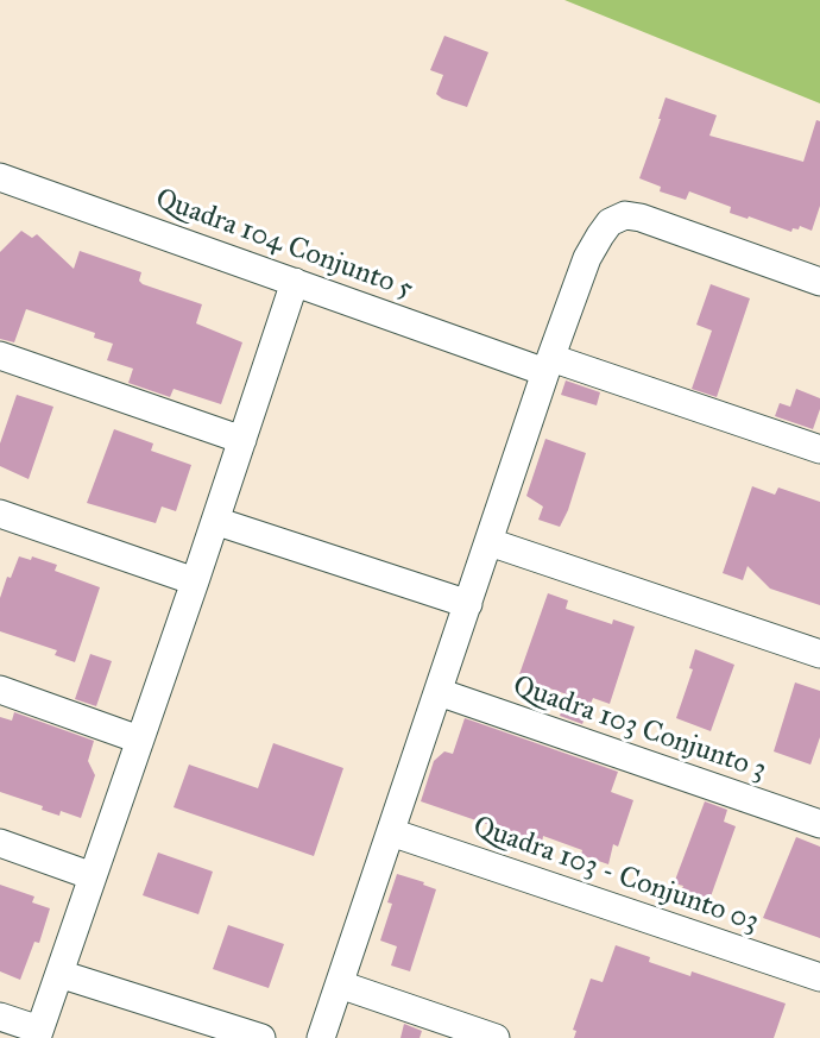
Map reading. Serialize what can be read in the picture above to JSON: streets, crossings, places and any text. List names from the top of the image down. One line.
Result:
{"streets":{"street":["Quadra 104 Conjunto 5","Quadra 103 Conjunto 3","Quadra 103 - Conjunto 03"]}}
